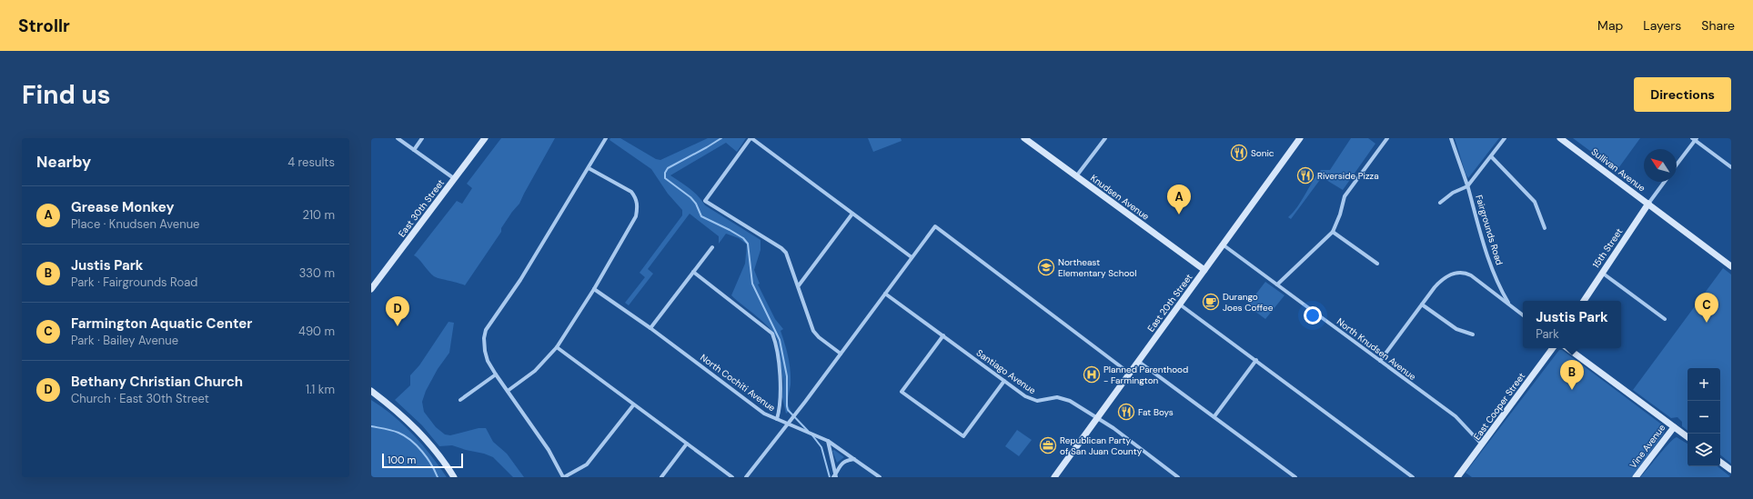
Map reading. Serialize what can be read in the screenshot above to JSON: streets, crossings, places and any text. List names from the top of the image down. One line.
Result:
{"streets":{"main road":["Sullivan Avenue","Knudsen Avenue","East 30th Street","15th Street","East 20th Street","East Cooper Street","Vine Avenue"],"street":["Fairgrounds Road","North Knudsen Avenue","Santiago Avenue","North Cochiti Avenue"]},"crossings":[["Sullivan Avenue","15th Street"],["Knudsen Avenue","East 20th Street"],["East 20th Street","North Knudsen Avenue"],["East 20th Street","Santiago Avenue"],["North Knudsen Avenue","East Cooper Street"]],"places":{"restaurant":["Sonic","Riverside Pizza","Fat Boys"],"school or university":["Northeast Elementary School"],"cafe":["Durango Joes Coffee"],"hospital":["Planned Parenthood - Farmington"],"office":["Republican Party of San Juan County"]},"scale_bar":"100 m","north":"top left","page":{"header":"Strollr","nav":["Map","Layers","Share"],"buttons":"Directions","title":"Find us","heading":["Nearby","4 results"],"pins":["A","C","D","B"],"list":[{"mark":"A","name":"Grease Monkey","note":"Place · Knudsen Avenue","value":"210 m"},{"mark":"B","name":"Justis Park","note":"Park · Fairgrounds Road","value":"330 m"},{"mark":"C","name":"Farmington Aquatic Center","note":"Park · Bailey Avenue","value":"490 m"},{"mark":"D","name":"Bethany Christian Church","note":"Church · East 30th Street","value":"1.1 km"}],"popup":["Justis Park","Park"],"map_buttons":["+","−"],"scale":"100 m"}}
